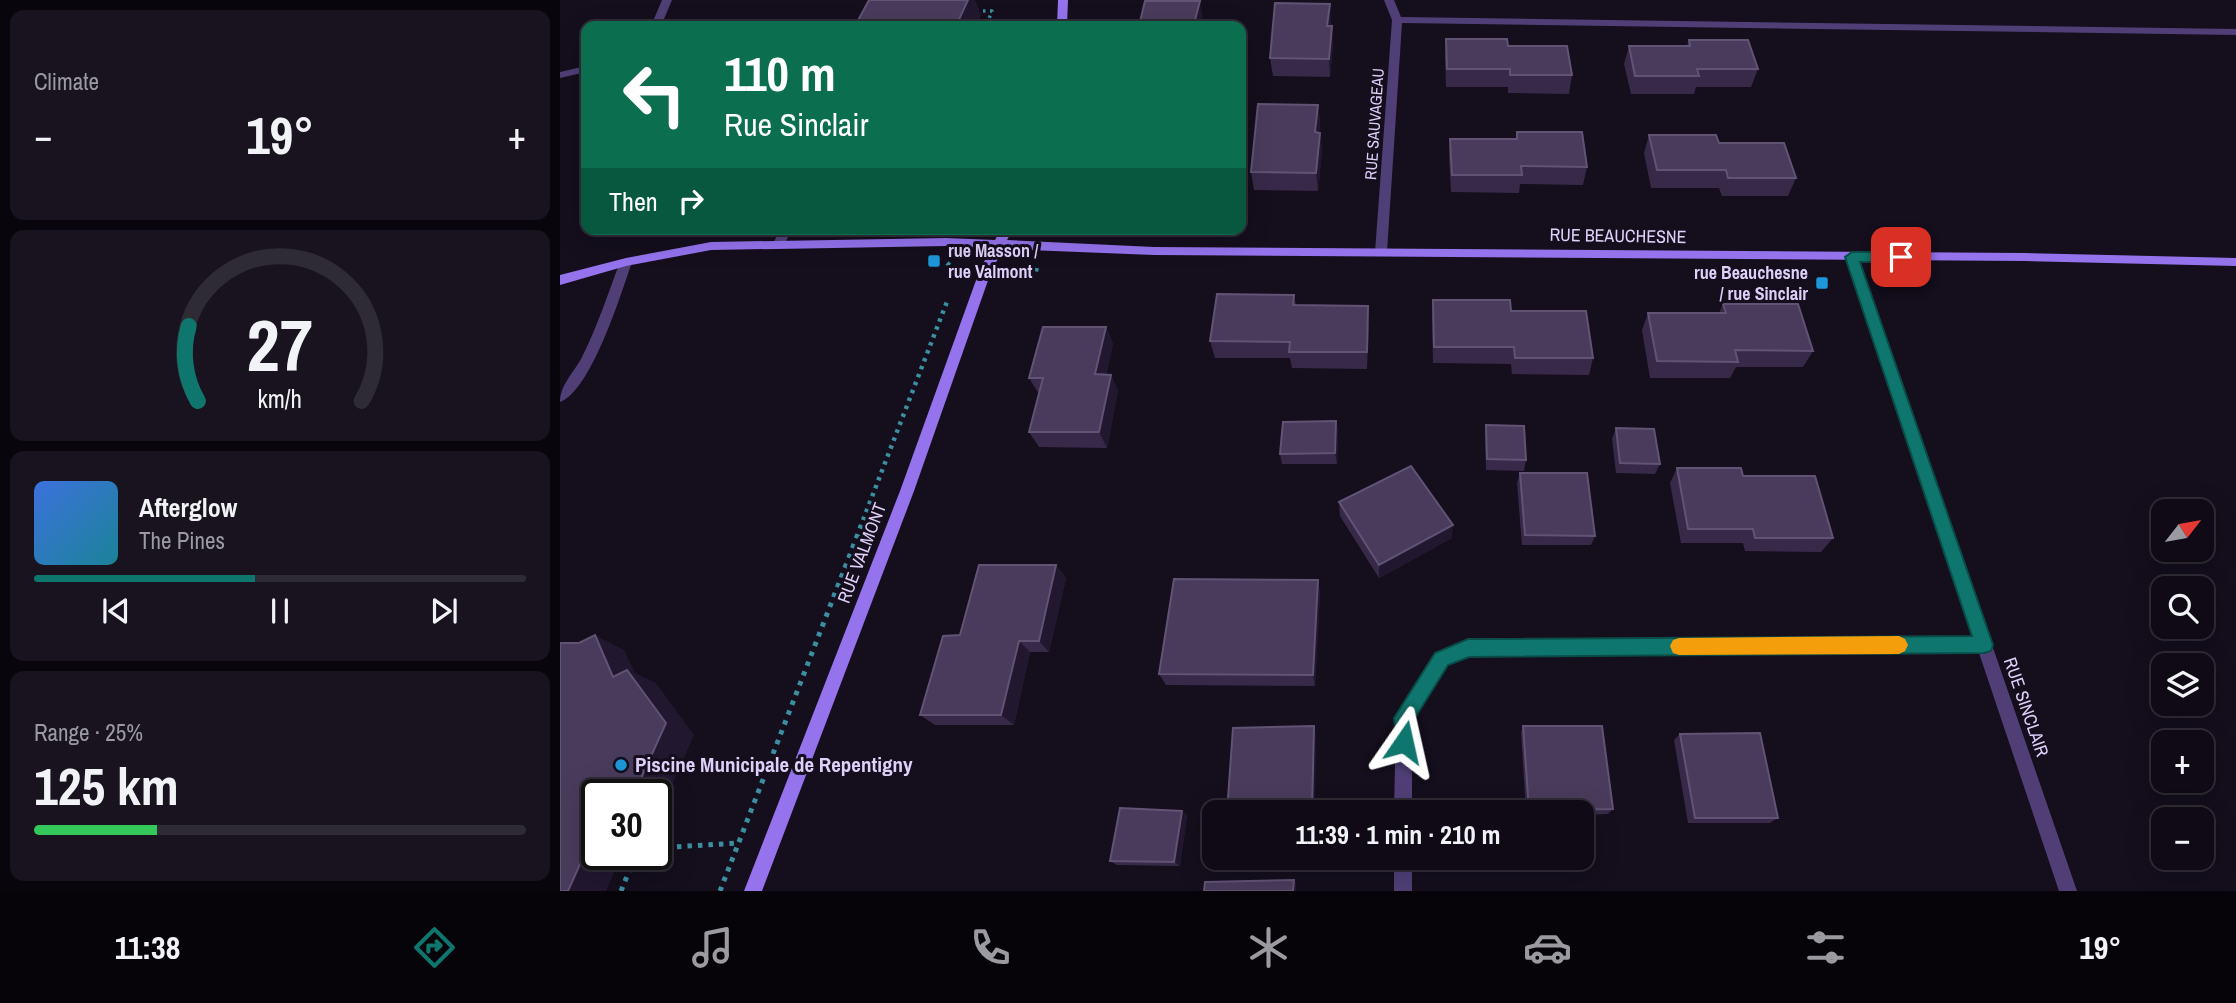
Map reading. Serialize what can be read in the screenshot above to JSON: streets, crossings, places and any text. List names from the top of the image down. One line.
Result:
{"streets":{"street":["RUE SAUVAGEAU","RUE BEAUCHESNE","RUE VALMONT","RUE SINCLAIR"]},"crossings":[["RUE SAUVAGEAU","RUE BEAUCHESNE"],["RUE BEAUCHESNE","RUE VALMONT"],["RUE BEAUCHESNE","RUE SINCLAIR"]],"places":{"transit":["rue Masson / rue Valmont","rue Beauchesne / rue Sinclair"],"other":["Piscine Municipale de Repentigny"]},"north":"top right","page":{"tile":["Climate",["Range · 25%","125 km"]],"turn":["110 m","Rue Sinclair"],"heat":["−","19°","+"],"then":"Then","song":["Afterglow","The Pines"],"map_buttons":["+","−"],"limit":"30","trip":"11:39 · 1 min · 210 m","tabs":["11:38","19°"],"gauge":["27","km/h"]}}
